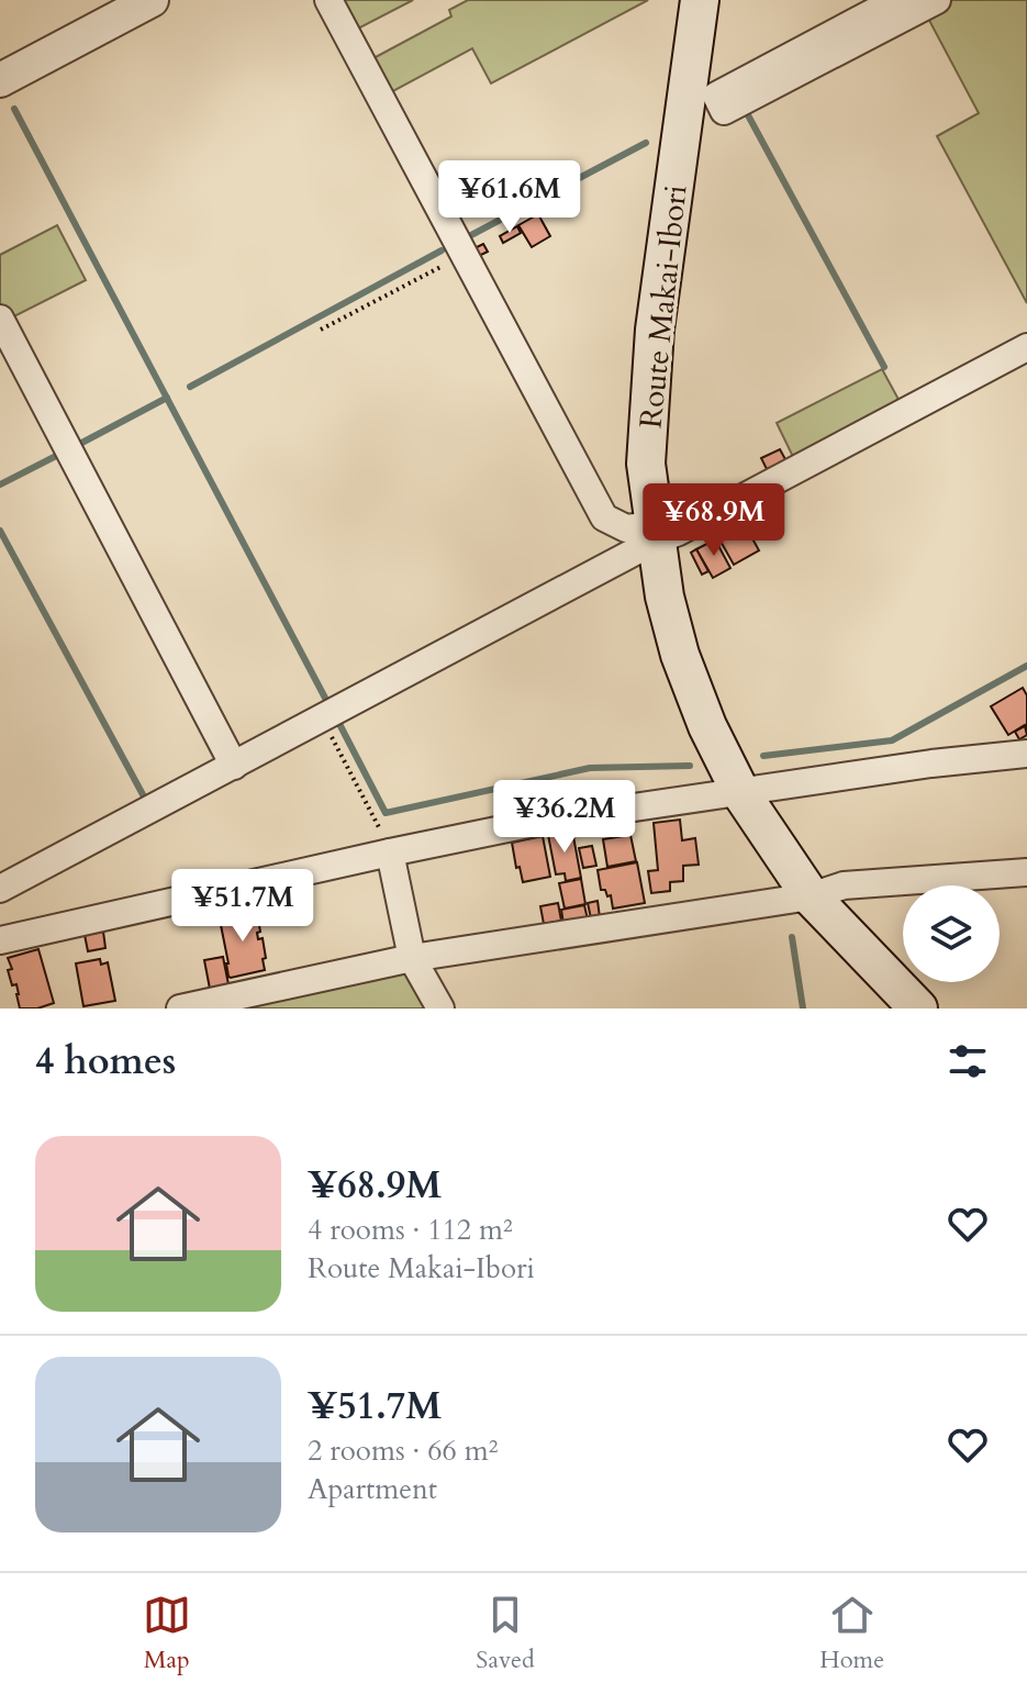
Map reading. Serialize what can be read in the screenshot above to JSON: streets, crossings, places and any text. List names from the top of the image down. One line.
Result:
{"streets":{"main road":["Route Makai-Ibori"]},"page":{"price":["¥61.6M","¥68.9M","¥36.2M","¥51.7M"],"heading":"4 homes","list":[{"name":"¥68.9M","note":"4 rooms · 112 m² · Route Makai-Ibori"},{"name":"¥51.7M","note":"2 rooms · 66 m² · Apartment"}],"tabs":["Map","Saved","Home"]}}
